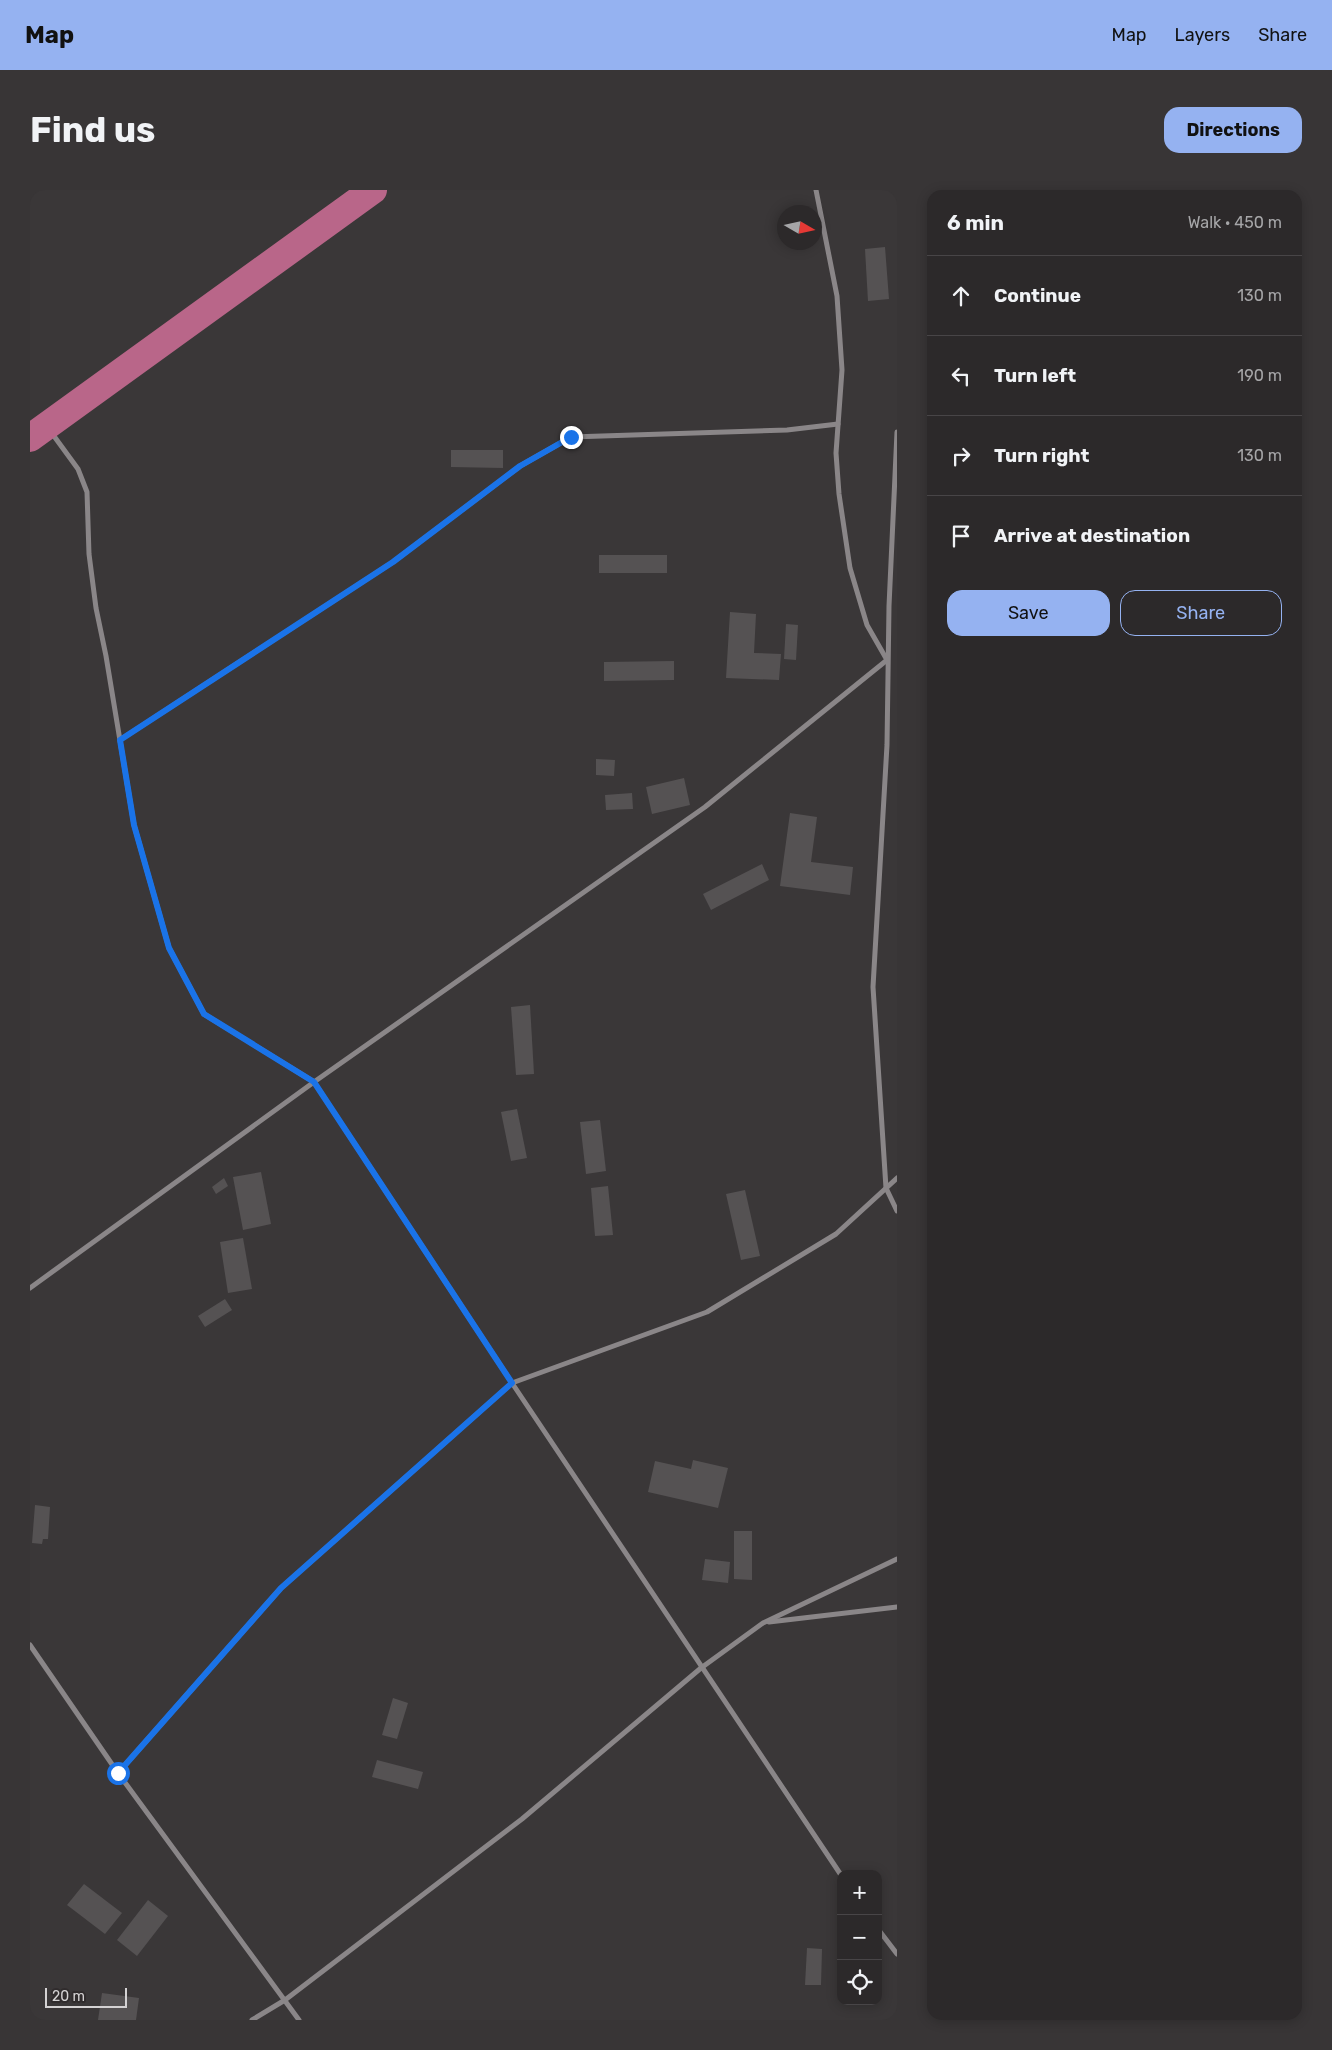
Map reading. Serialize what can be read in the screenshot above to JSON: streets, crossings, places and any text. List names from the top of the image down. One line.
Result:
{"scale_bar":"20 m","north":"right","page":{"header":"Map","nav":["Map","Layers","Share"],"buttons":["Directions",["Save","Share"]],"title":"Find us","heading":["6 min","Walk · 450 m"],"list":[["Continue","130 m"],["Turn left","190 m"],["Turn right","130 m"],"Arrive at destination"],"map_buttons":["+","−"],"scale":"20 m"}}
